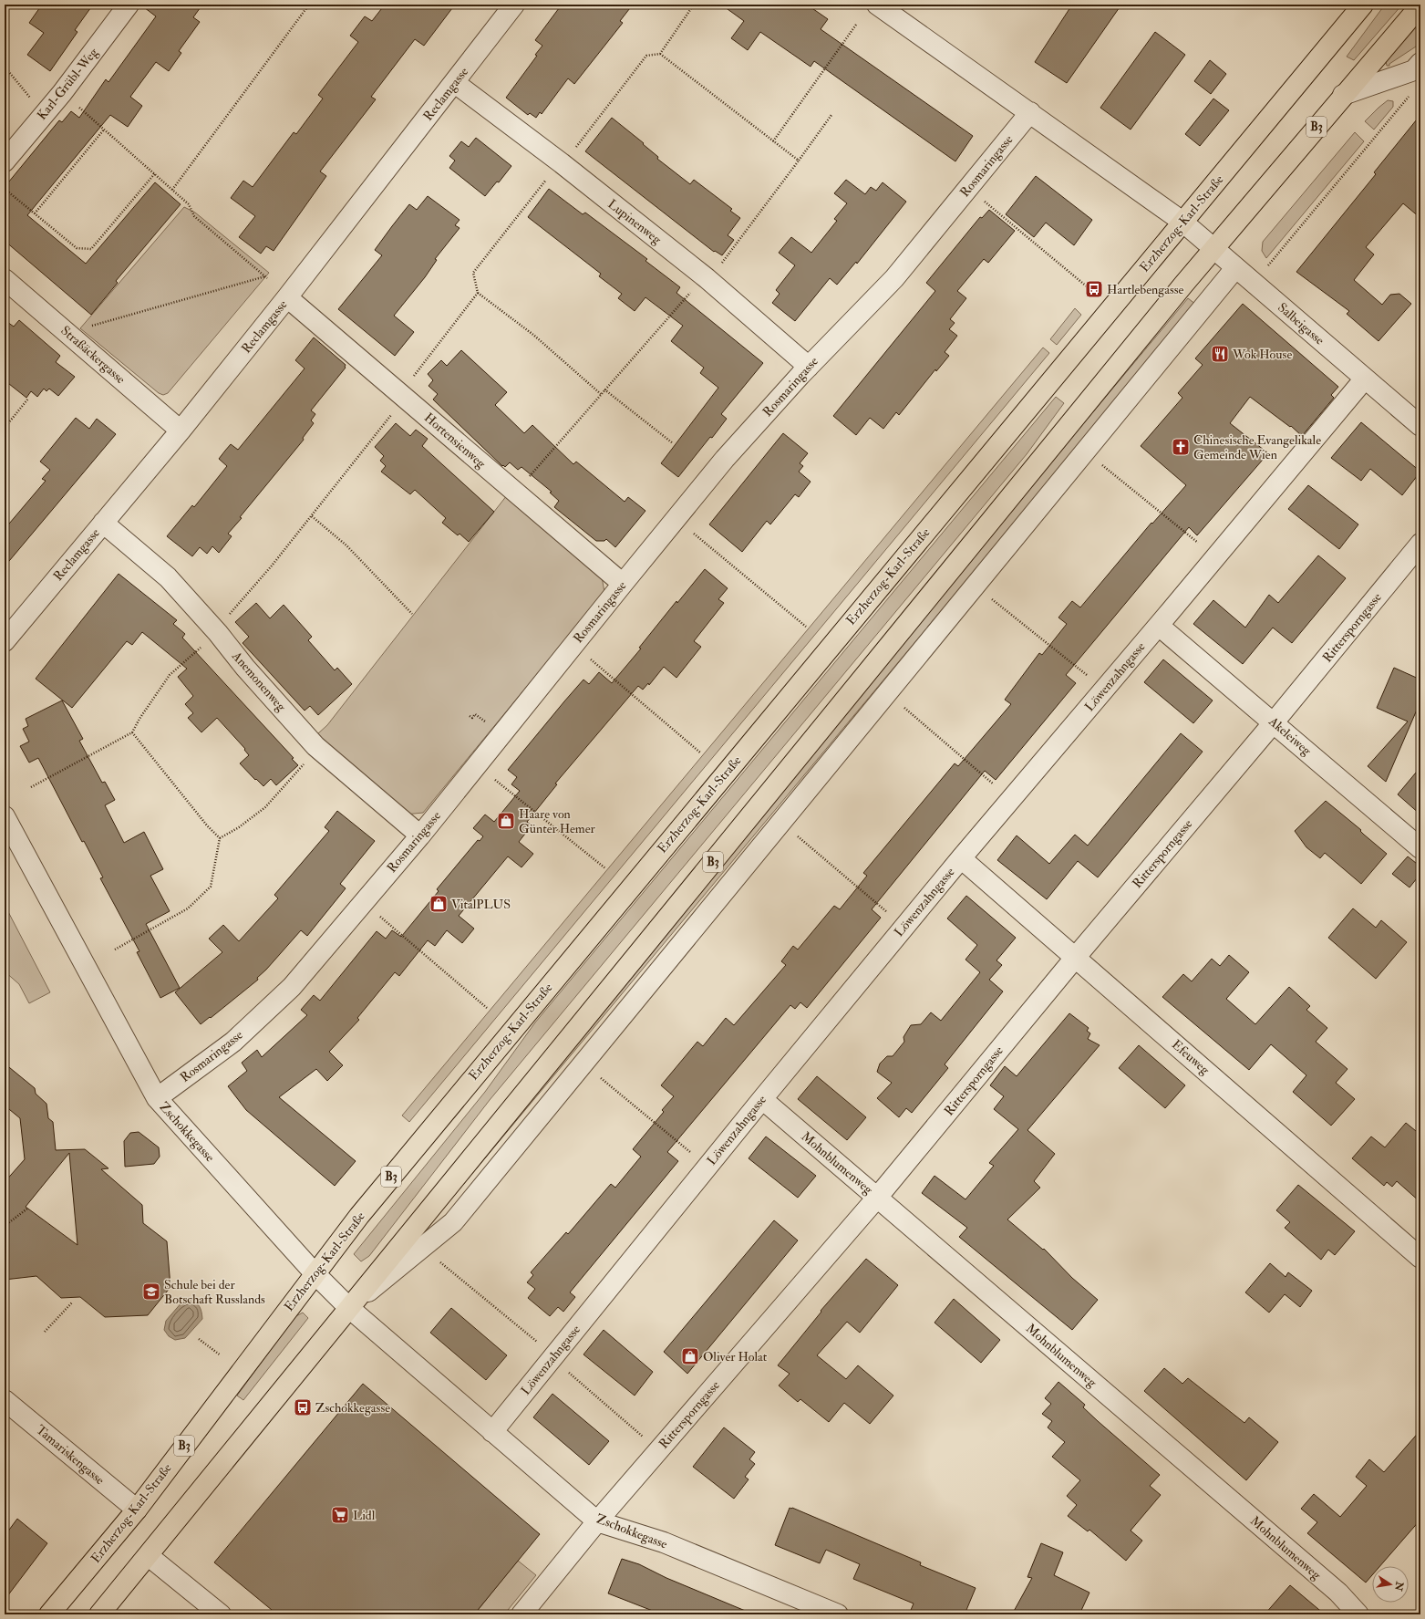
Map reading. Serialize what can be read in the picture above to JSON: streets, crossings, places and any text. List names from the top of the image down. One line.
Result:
{"streets":{"main road":["B3","Erzherzog-Karl-Straße"],"street":["Karl-Grübl-Weg","Reclamgasse","Rosmaringasse","Lupinenweg","Salbeigasse","Straßäckergasse","Hortensienweg","Rittersporngasse","Löwenzahngasse","Anemonenweg","Akeleiweg","Efeuweg","Zschokkegasse","Mohnblumenweg","Tamariskengasse"]},"crossings":[["Reclamgasse","Lupinenweg"],["Reclamgasse","Straßäckergasse"],["Reclamgasse","Hortensienweg"],["Reclamgasse","Anemonenweg"],["B3","Salbeigasse"],["B3","Zschokkegasse"],["Rosmaringasse","Lupinenweg"],["Rosmaringasse","Hortensienweg"],["Rosmaringasse","Anemonenweg"],["Rosmaringasse","Zschokkegasse"],["Erzherzog-Karl-Straße","Salbeigasse"],["Erzherzog-Karl-Straße","Zschokkegasse"],["Erzherzog-Karl-Straße","Tamariskengasse"],["Salbeigasse","Löwenzahngasse"],["Rittersporngasse","Akeleiweg"],["Rittersporngasse","Efeuweg"],["Rittersporngasse","Zschokkegasse"],["Rittersporngasse","Mohnblumenweg"],["Löwenzahngasse","Akeleiweg"],["Löwenzahngasse","Efeuweg"],["Löwenzahngasse","Zschokkegasse"],["Löwenzahngasse","Mohnblumenweg"]],"places":{"bus stop":["Hartlebengasse","Zschokkegasse"],"restaurant":["Wok House"],"church":["Chinesische Evangelikale Gemeinde Wien"],"shop":["Haare von Günter Hemer","VitalPLUS","Oliver Holat"],"school or university":["Schule bei der Botschaft Russlands"],"supermarket":["Lidl"]},"north":"right"}
